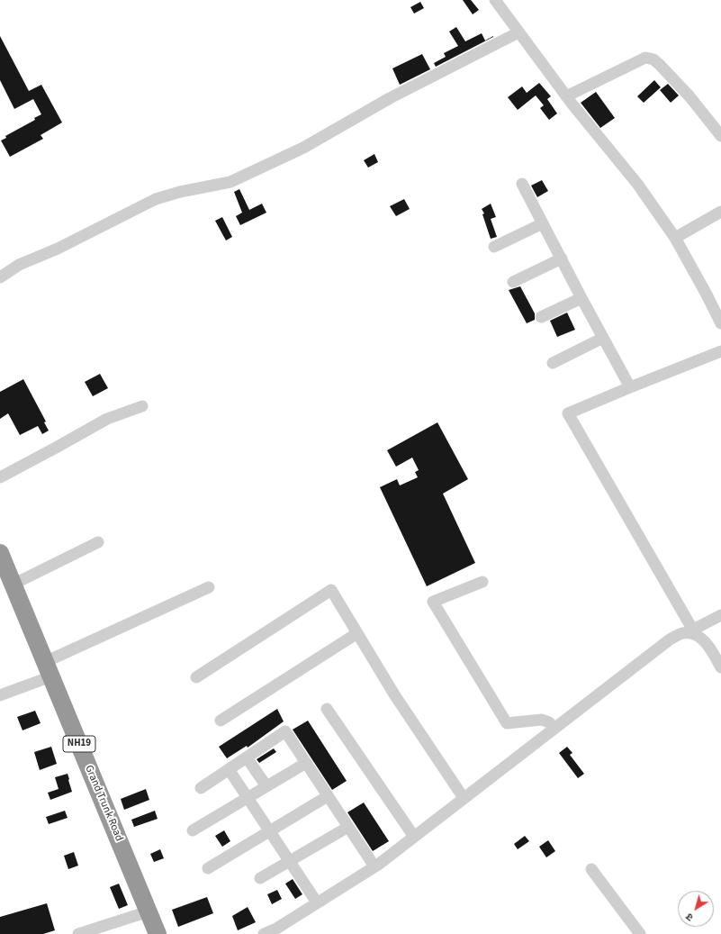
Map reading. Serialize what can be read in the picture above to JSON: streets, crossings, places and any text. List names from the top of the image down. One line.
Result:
{"streets":{"highway":["NH19","Grand Trunk Road"]},"north":"bottom left"}
